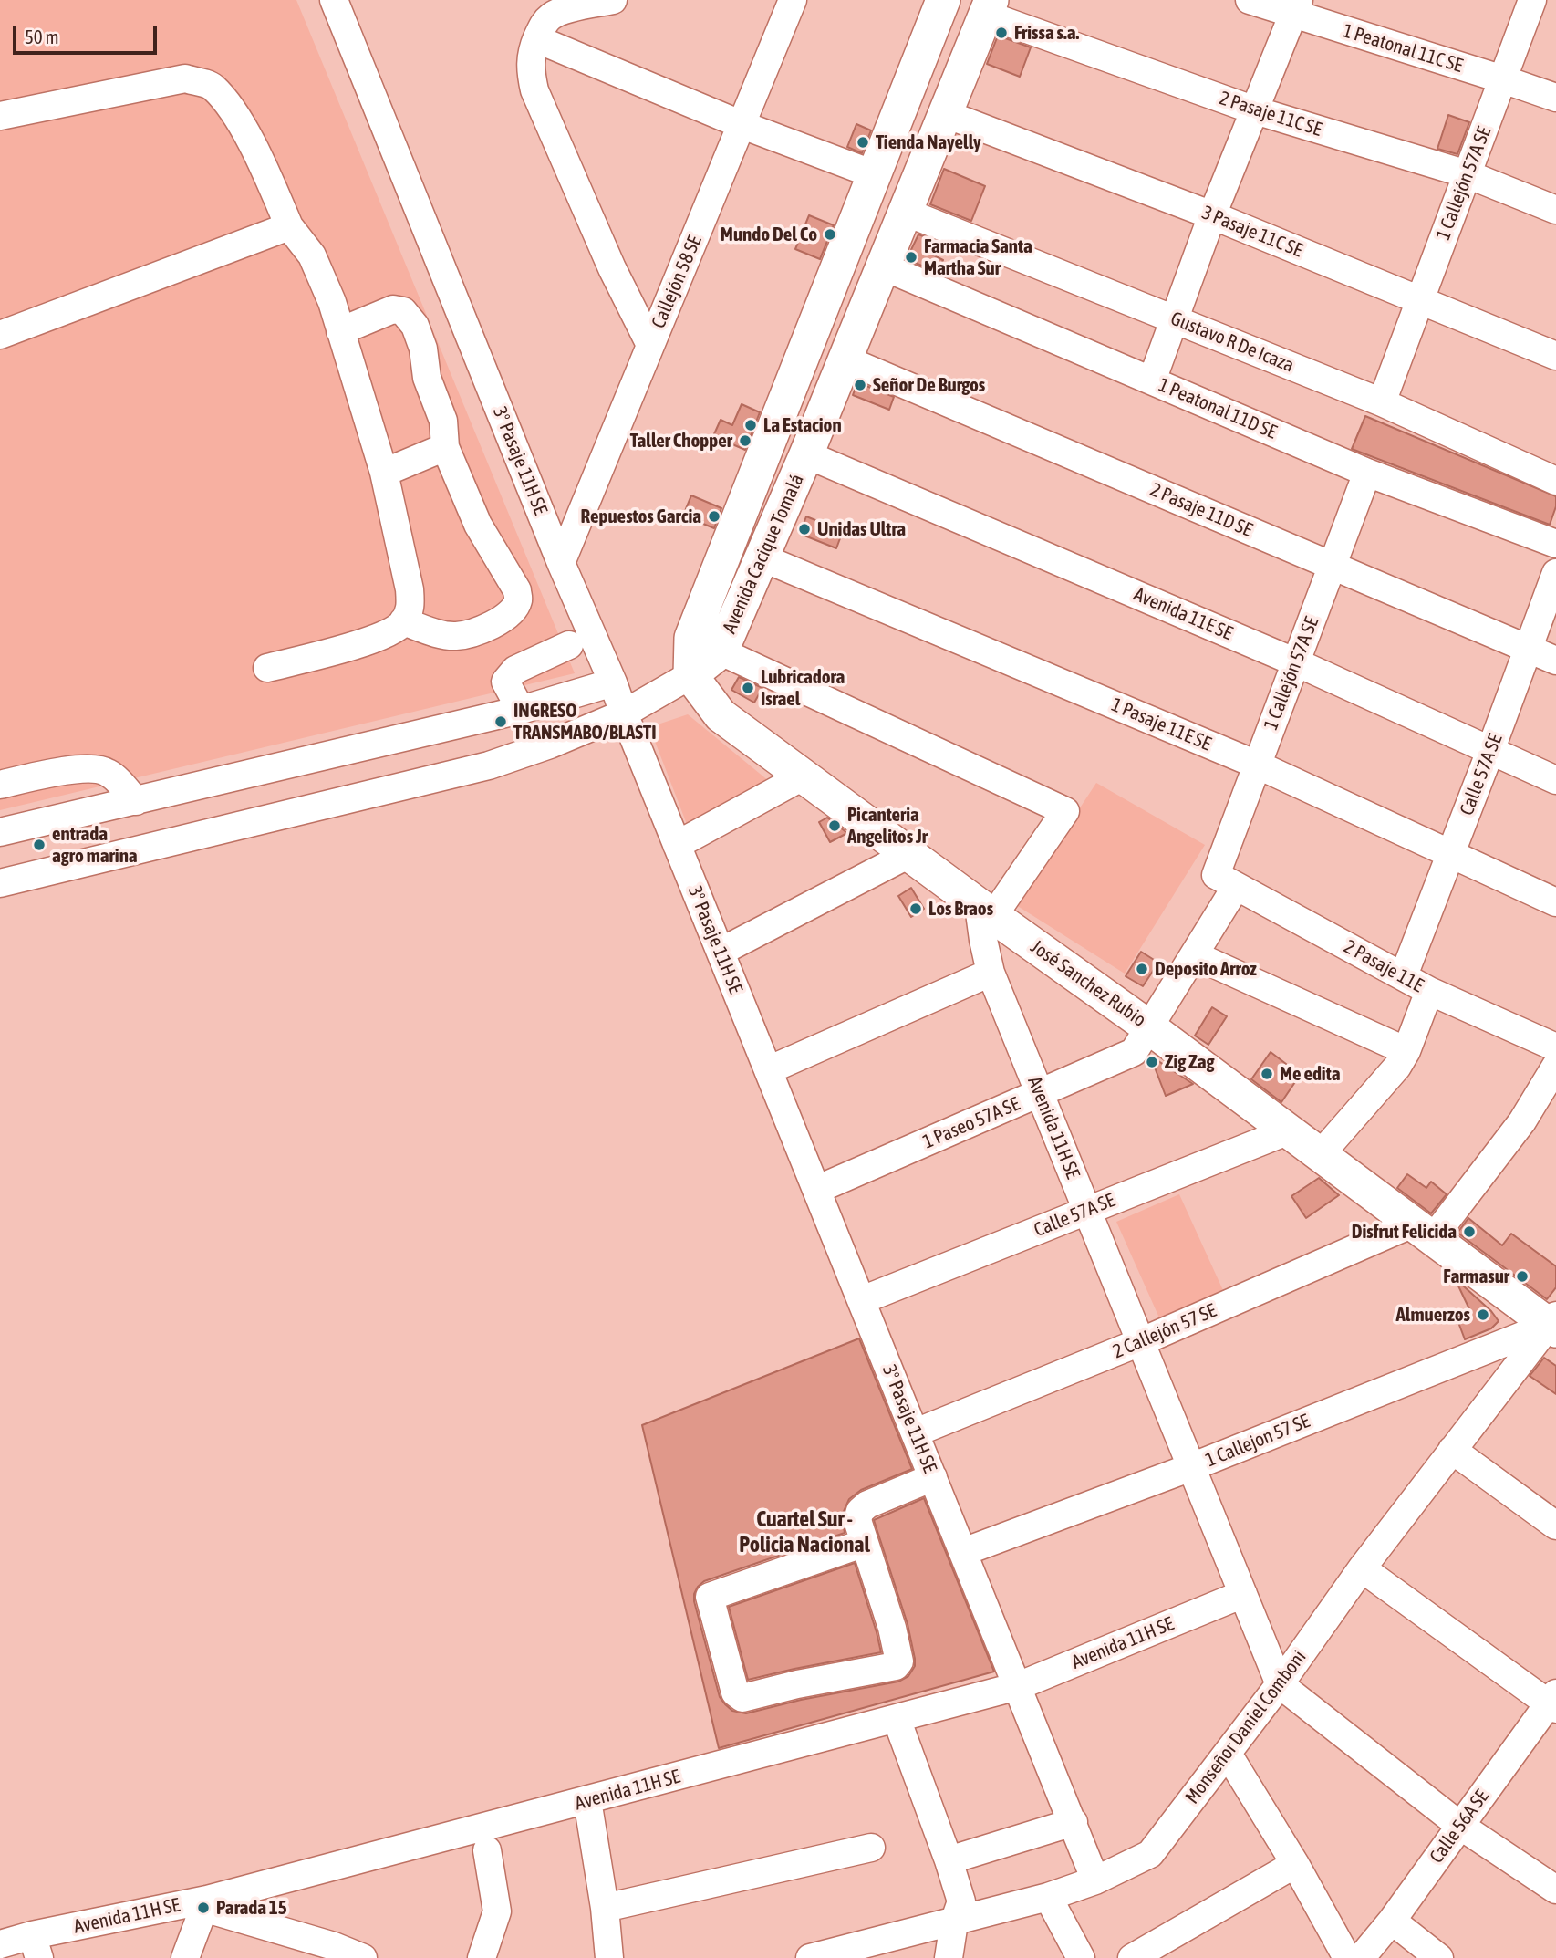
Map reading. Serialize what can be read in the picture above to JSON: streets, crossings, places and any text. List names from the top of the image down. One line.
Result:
{"streets":{"main road":["Avenida Cacique Tomalá","José Sanchez Rubio"],"street":["1 Peatonal 11C SE","2 Pasaje 11C SE","1 Callejón 57A SE","3 Pasaje 11C SE","Callejón 58 SE","Gustavo R De Icaza","1 Peatonal 11D SE","3° Pasaje 11H SE","2 Pasaje 11D SE","Avenida 11E SE","1 Pasaje 11E SE","Calle 57A SE","2 Pasaje 11E","1 Paseo 57A SE","Avenida 11H SE","2 Callejón 57 SE","1 Callejon 57 SE","Monseñor Daniel Comboni","Calle 56A SE"]},"crossings":[["1 Peatonal 11C SE","1 Callejón 57A SE"],["2 Pasaje 11C SE","1 Callejón 57A SE"],["2 Pasaje 11C SE","Avenida Cacique Tomalá"],["1 Callejón 57A SE","3 Pasaje 11C SE"],["1 Callejón 57A SE","Gustavo R De Icaza"],["1 Callejón 57A SE","1 Peatonal 11D SE"],["1 Callejón 57A SE","2 Pasaje 11D SE"],["1 Callejón 57A SE","Avenida 11E SE"],["1 Callejón 57A SE","1 Pasaje 11E SE"],["1 Callejón 57A SE","2 Pasaje 11E"],["1 Callejón 57A SE","José Sanchez Rubio"],["1 Callejón 57A SE","1 Paseo 57A SE"],["3 Pasaje 11C SE","Avenida Cacique Tomalá"],["Callejón 58 SE","3° Pasaje 11H SE"],["Gustavo R De Icaza","Avenida Cacique Tomalá"],["1 Peatonal 11D SE","Avenida Cacique Tomalá"],["3° Pasaje 11H SE","Calle 57A SE"],["3° Pasaje 11H SE","1 Paseo 57A SE"],["3° Pasaje 11H SE","Avenida 11H SE"],["3° Pasaje 11H SE","2 Callejón 57 SE"],["3° Pasaje 11H SE","1 Callejon 57 SE"],["3° Pasaje 11H SE","Monseñor Daniel Comboni"],["2 Pasaje 11D SE","Avenida Cacique Tomalá"],["2 Pasaje 11D SE","Calle 57A SE"],["Avenida Cacique Tomalá","Avenida 11E SE"],["Avenida Cacique Tomalá","1 Pasaje 11E SE"],["Avenida Cacique Tomalá","José Sanchez Rubio"],["Avenida 11E SE","Calle 57A SE"],["1 Pasaje 11E SE","Calle 57A SE"],["Calle 57A SE","2 Pasaje 11E"],["Calle 57A SE","José Sanchez Rubio"],["Calle 57A SE","Avenida 11H SE"],["José Sanchez Rubio","1 Paseo 57A SE"],["José Sanchez Rubio","Avenida 11H SE"],["José Sanchez Rubio","2 Callejón 57 SE"],["José Sanchez Rubio","1 Callejon 57 SE"],["José Sanchez Rubio","Monseñor Daniel Comboni"],["1 Paseo 57A SE","Avenida 11H SE"],["Avenida 11H SE","2 Callejón 57 SE"],["Avenida 11H SE","1 Callejon 57 SE"],["Avenida 11H SE","Monseñor Daniel Comboni"],["Avenida 11H SE","Calle 56A SE"],["1 Callejon 57 SE","Monseñor Daniel Comboni"]],"districts":["Cuartel Sur - Policia Nacional"],"places":["Frissa s.a.","Tienda Nayelly","Mundo Del Co","Farmacia Santa Martha Sur","Señor De Burgos","La Estacion","Taller Chopper","Repuestos Garcia","Unidas Ultra","Lubricadora Israel","INGRESO TRANSMABO/BLASTI","Picanteria Angelitos Jr","entrada agro marina","Los Braos","Deposito Arroz","Zig Zag","Me edita","Disfrut Felicida","Farmasur","Almuerzos","Parada 15"],"scale_bar":"50 m"}
